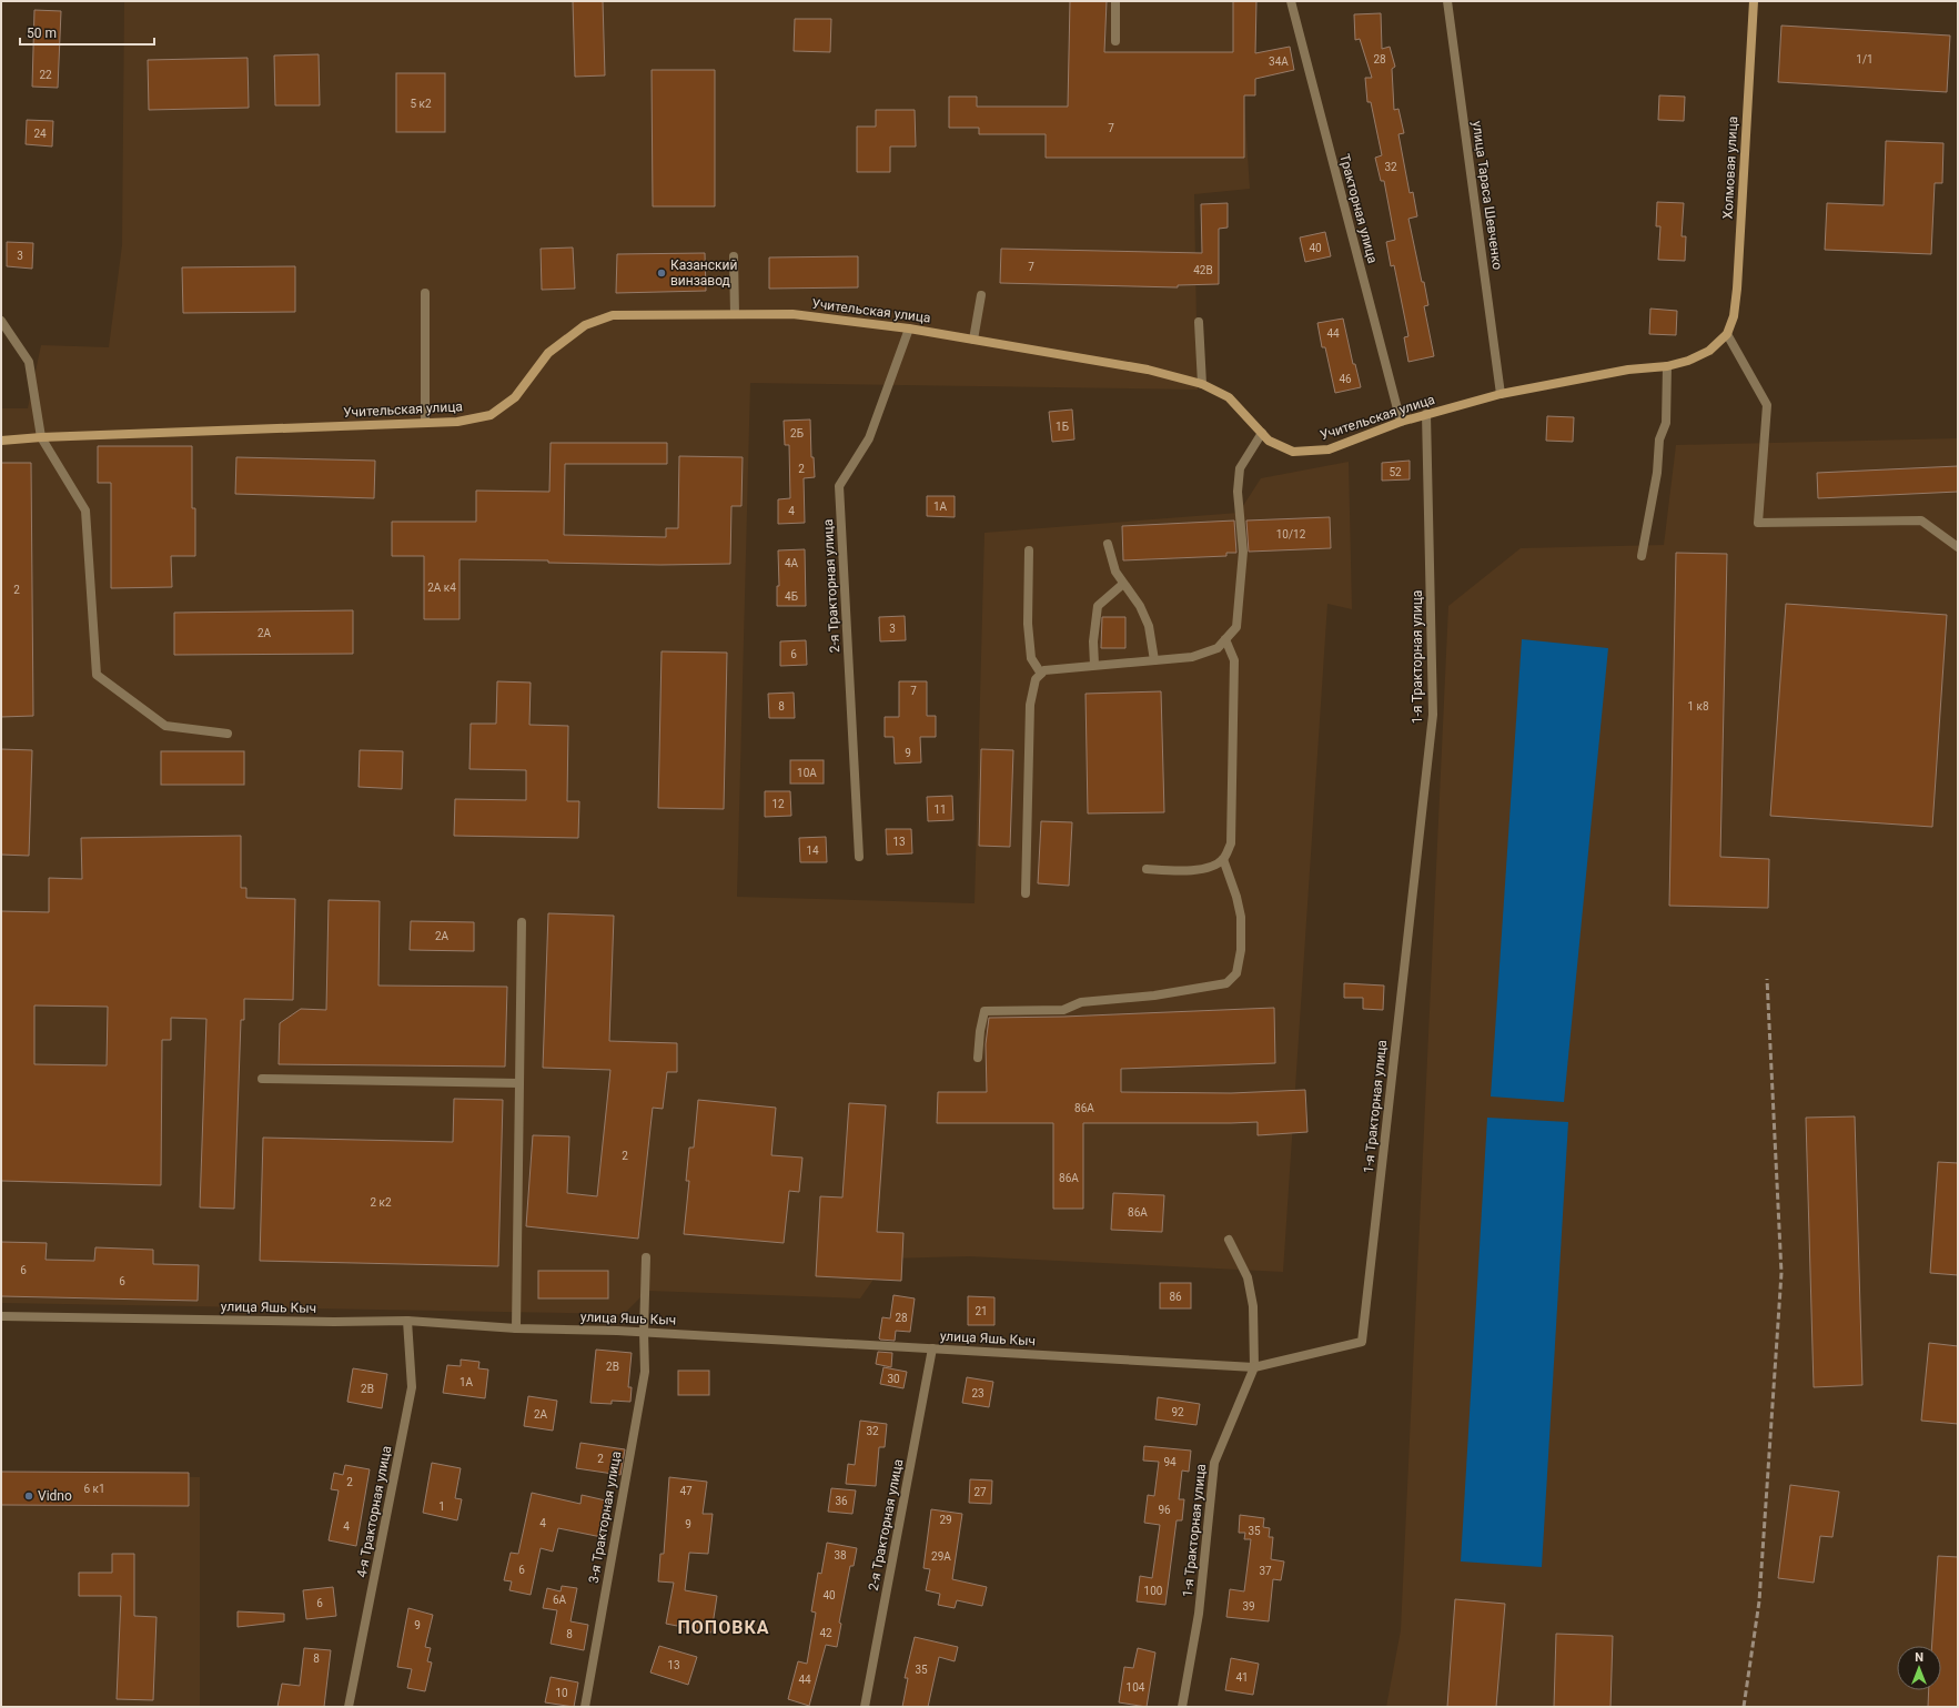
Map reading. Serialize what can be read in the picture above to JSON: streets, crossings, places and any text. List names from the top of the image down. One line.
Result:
{"streets":{"street":["Холмовая улица","улица Тараса Шевченко","Тракторная улица","Учительская улица","2-я Тракторная улица","1-я Тракторная улица","улица Яшь Кыч","4-я Тракторная улица","3-я Тракторная улица"]},"crossings":[["Холмовая улица","Учительская улица"],["улица Тараса Шевченко","Учительская улица"],["Тракторная улица","Учительская улица"],["Учительская улица","2-я Тракторная улица"],["Учительская улица","1-я Тракторная улица"],["2-я Тракторная улица","улица Яшь Кыч"],["1-я Тракторная улица","улица Яшь Кыч"],["улица Яшь Кыч","4-я Тракторная улица"],["улица Яшь Кыч","3-я Тракторная улица"]],"districts":["ПОПОВКА"],"places":["Казанский винзавод","Vidno"],"house_numbers":["28","1/1","34А","22","5 к2","7","24","32","40","3","7","42В","44","46","1Б","2Б","2","52","1А","4","10/12","4А","2А к4","2","4Б","3","2А","6","7","8","1 к8","9","10А","12","11","13","14","2А","86А","2","86А","2 к2","86А","6","6","86","21","28","2В","30","1А","2В","23","92","2А","32","2","94","2","6 к1","47","27","36","1","96","29","4","9","4","35","38","29А","6","37","100","40","6А","6","39","9","42","8","8","13","35","41","44","104","10"],"scale_bar":"50 m","north":"top"}
